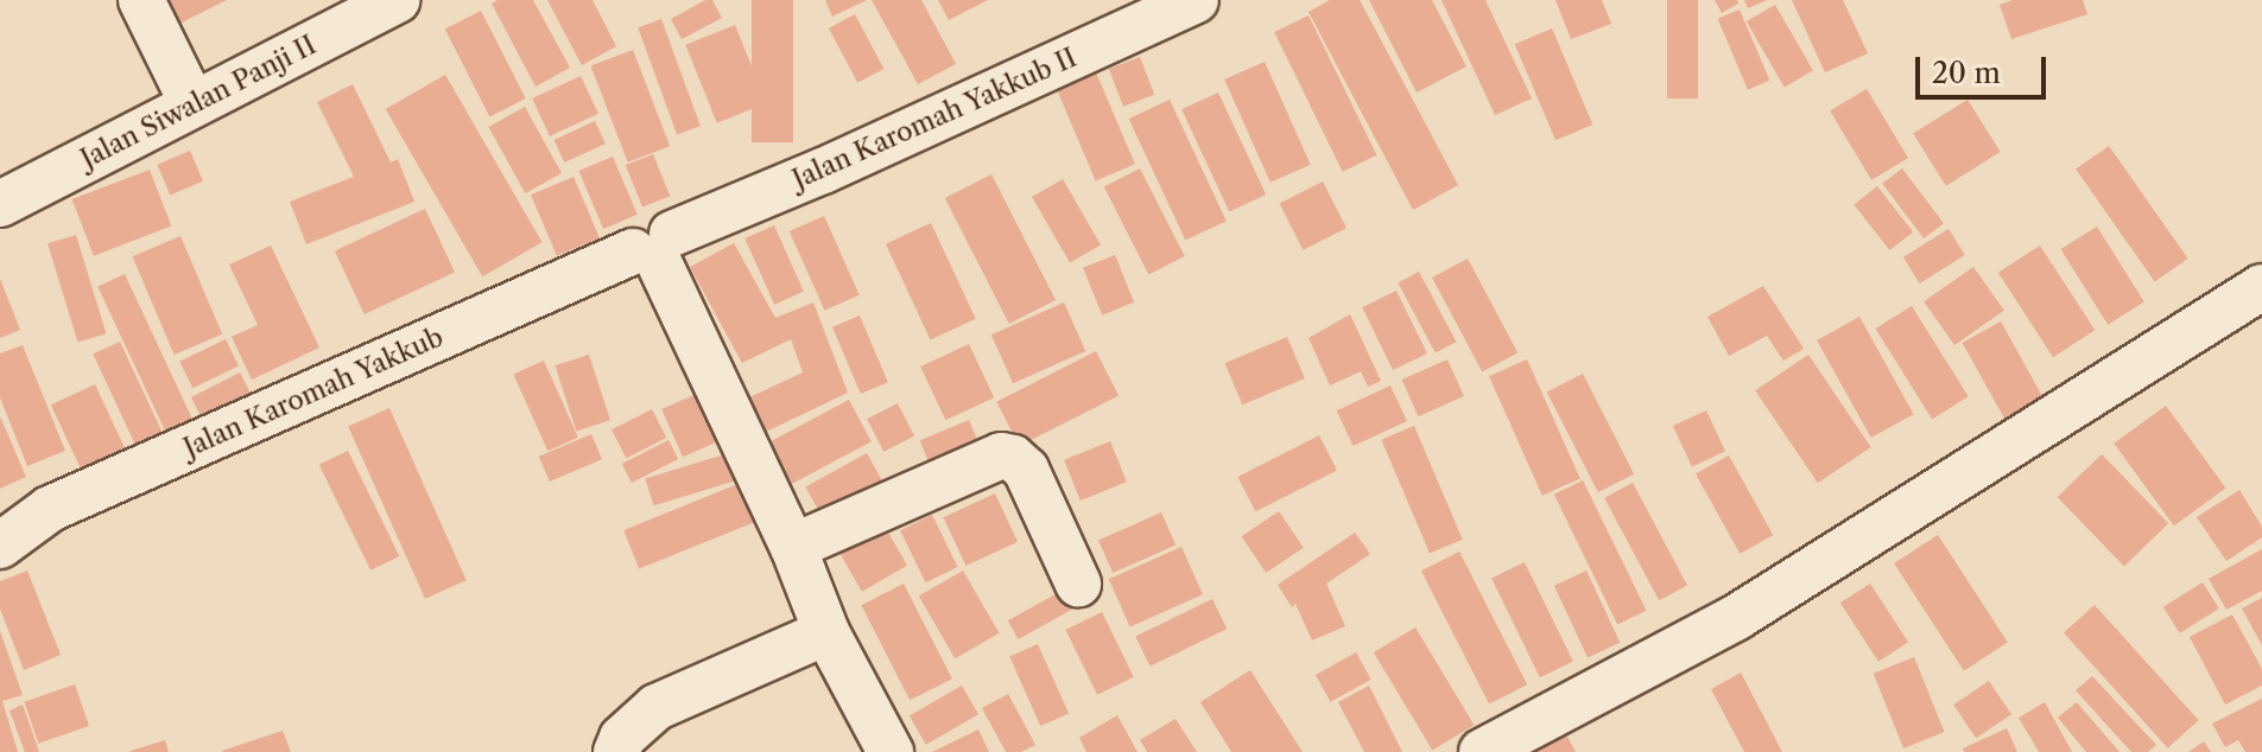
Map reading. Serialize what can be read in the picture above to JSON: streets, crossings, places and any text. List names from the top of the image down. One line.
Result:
{"streets":{"street":["Jalan Siwalan Panji II","Jalan Karomah Yakkub II","Jalan Karomah Yakkub"]},"crossings":[["Jalan Karomah Yakkub II","Jalan Karomah Yakkub"]],"scale_bar":"20 m"}
